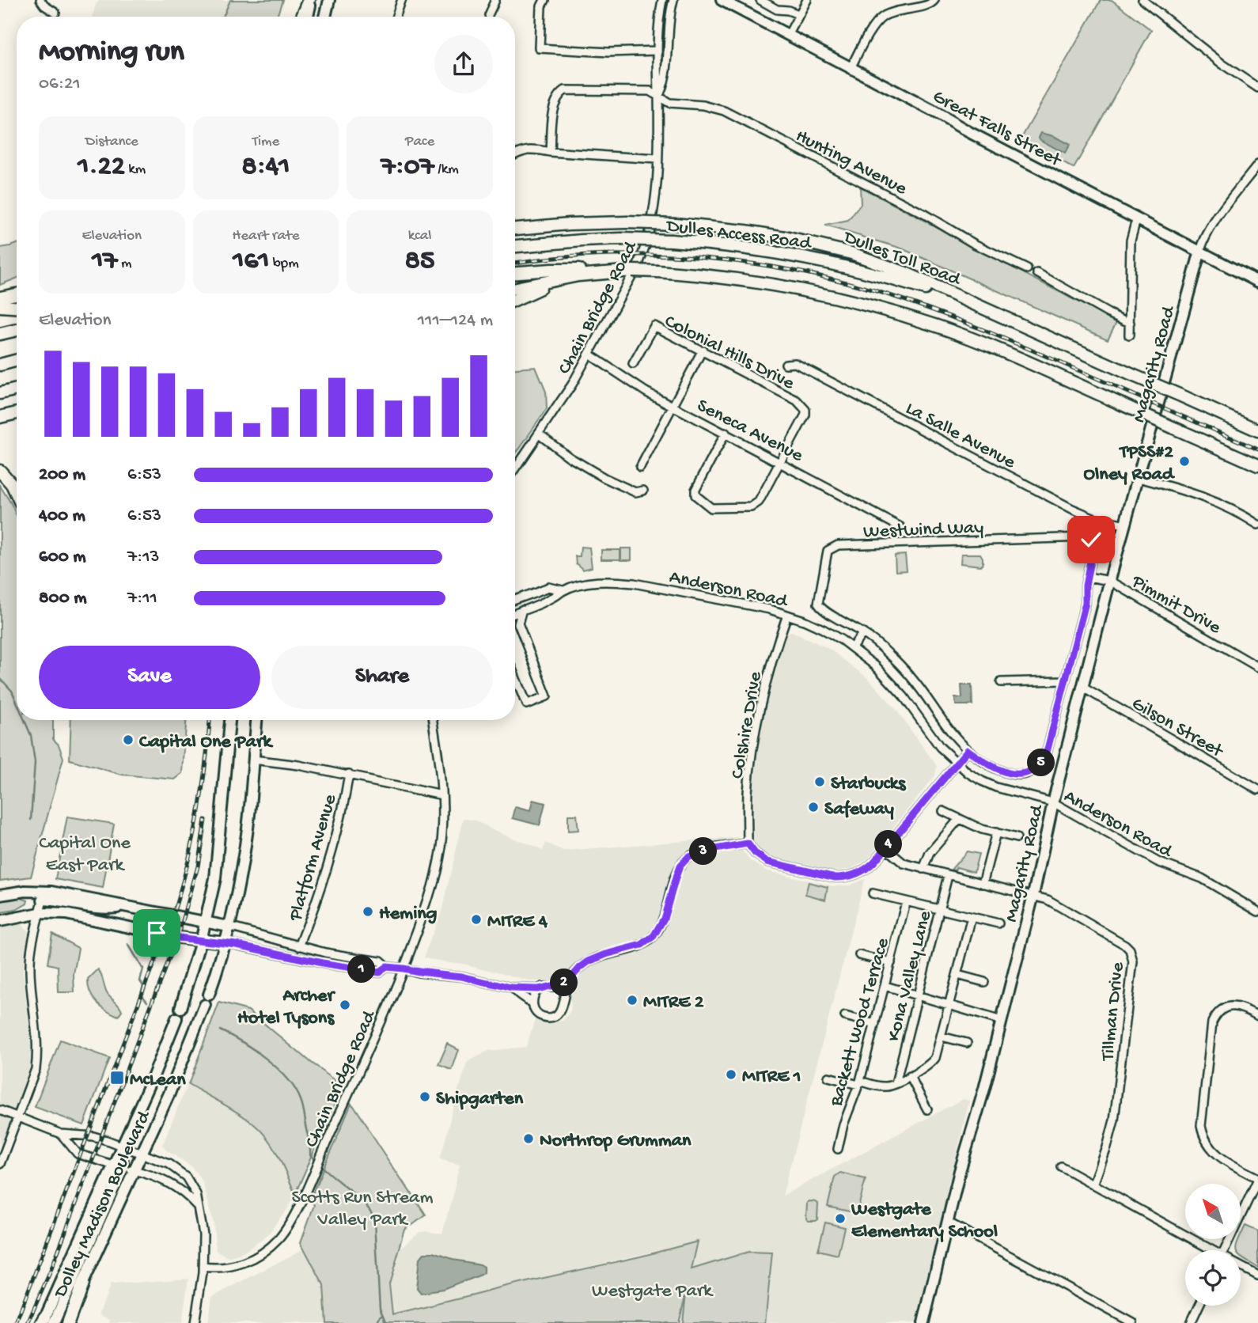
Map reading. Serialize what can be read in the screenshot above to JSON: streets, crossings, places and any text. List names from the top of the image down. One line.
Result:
{"streets":{"highway":["Dulles Access Road","Dulles Toll Road"],"main road":["Great Falls Street","Magarity Road","Dolley Madison Boulevard"],"street":["Hunting Avenue","Chain Bridge Road","Colonial Hills Drive","Seneca Avenue","La Salle Avenue","Westwind Way","Anderson Road","Pimmit Drive","Colshire Drive","Gilson Street","Platform Avenue","Kona Valley Lane","Tillman Drive","Backett Wood Terrace"]},"crossings":[["Great Falls Street","Magarity Road"],["Hunting Avenue","Chain Bridge Road"],["Dulles Access Road","Dulles Toll Road"],["Chain Bridge Road","Seneca Avenue"],["Colonial Hills Drive","Seneca Avenue"],["Magarity Road","La Salle Avenue"],["Magarity Road","Anderson Road"],["Magarity Road","Pimmit Drive"],["Magarity Road","Gilson Street"],["Magarity Road","Tillman Drive"],["Anderson Road","Colshire Drive"],["Kona Valley Lane","Tillman Drive"]],"parks":["Capital One East Park","Scotts Run Stream Valley Park","Westgate Park"],"places":{"other":["TPSS#2 Olney Road","Capital One Park","Starbucks","Safeway","Heming","MITRE 4","MITRE 2","Archer Hotel Tysons","MITRE 1","Shipgarten","Northrop Grumman","Westgate Elementary School"],"transit":["McLean"]},"north":"top left","page":{"heading":["Morning run","06:21"],"stats":[["Distance","1.22 km"],["Time","8:41"],["Pace","7:07 /km"],["Elevation","17 m"],["Heart rate","161 bpm"],["kcal","85"]],"chart":["Elevation","111–124 m"],"list":[{"name":"200 m","note":"6:53"},{"name":"400 m","note":"6:53"},{"name":"600 m","note":"7:13"},{"name":"800 m","note":"7:11"}],"buttons":["Save","Share"],"pins":["5","4","3","1","2"]}}
